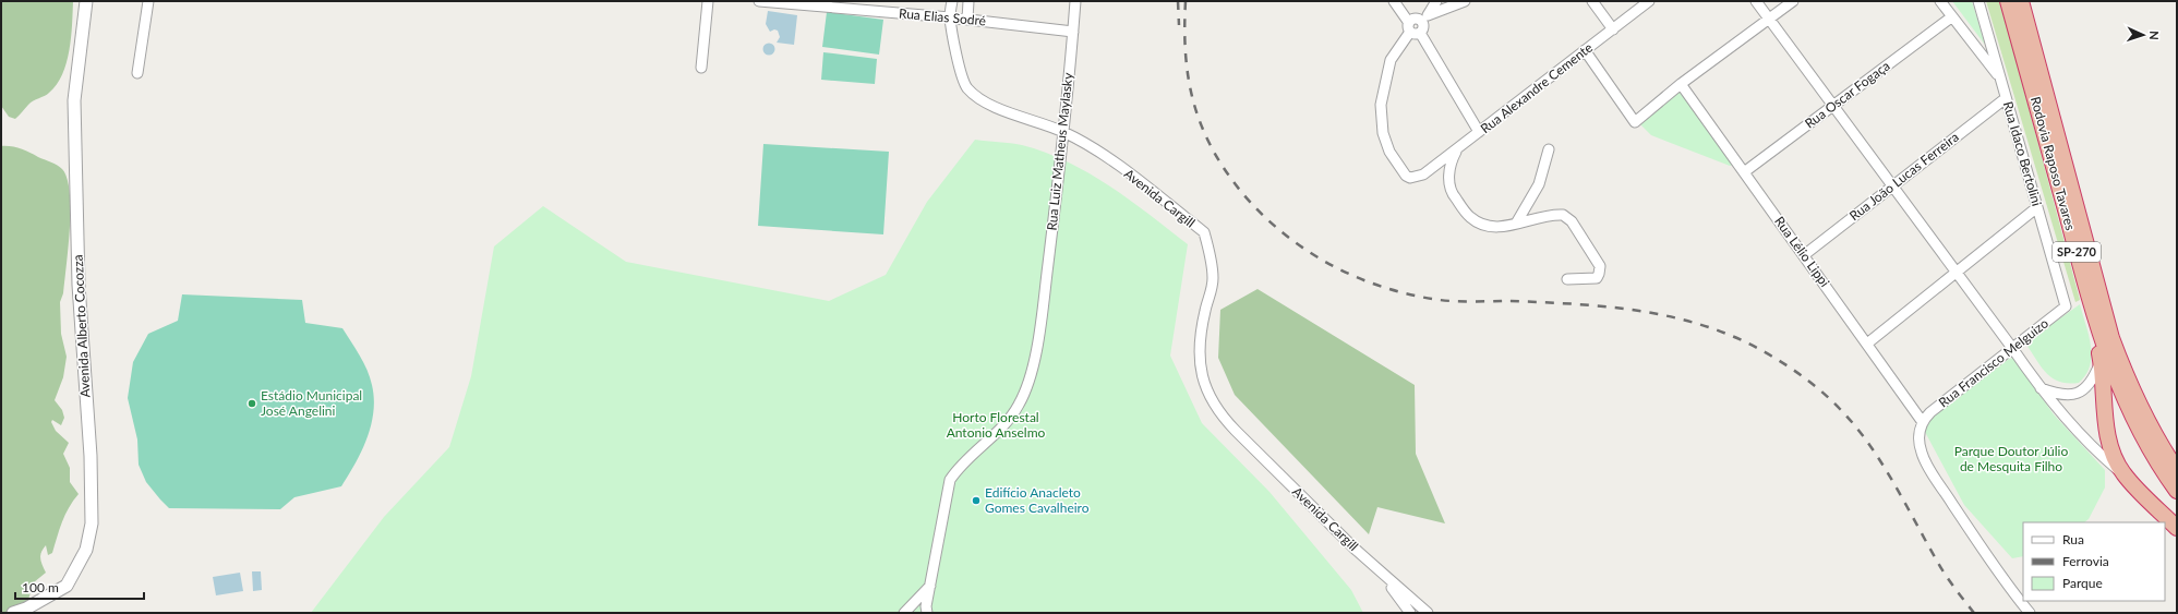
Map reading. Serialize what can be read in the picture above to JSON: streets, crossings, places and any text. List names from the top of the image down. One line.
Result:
{"streets":{"highway":["Rodovia Raposo Tavares","SP-270"],"street":["Rua Elias Sodré","Rua Alexandre Cemente","Rua Oscar Fogaça","Rua Luiz Matheus Maylasky","Rua Idaco Bertolini","Rua João Lucas Ferreira","Avenida Cargill","Rua Lélio Lippi","Avenida Alberto Cocozza","Rua Francisco Melguizo"]},"crossings":[["Rua Elias Sodré","Rua Luiz Matheus Maylasky"],["Rua Elias Sodré","Avenida Cargill"],["Rua Oscar Fogaça","Rua Lélio Lippi"],["Rua Luiz Matheus Maylasky","Avenida Cargill"],["Rua Idaco Bertolini","Rua João Lucas Ferreira"],["Rua Idaco Bertolini","Rua Francisco Melguizo"],["Rua João Lucas Ferreira","Rua Lélio Lippi"],["Rua Lélio Lippi","Rua Francisco Melguizo"]],"parks":["Horto Florestal Antonio Anselmo","Parque Doutor Júlio de Mesquita Filho"],"places":["Estádio Municipal José Angelini","Edifício Anacleto Gomes Cavalheiro"],"legend":["Rua","Ferrovia","Parque"],"scale_bar":"100 m","north":"right"}
